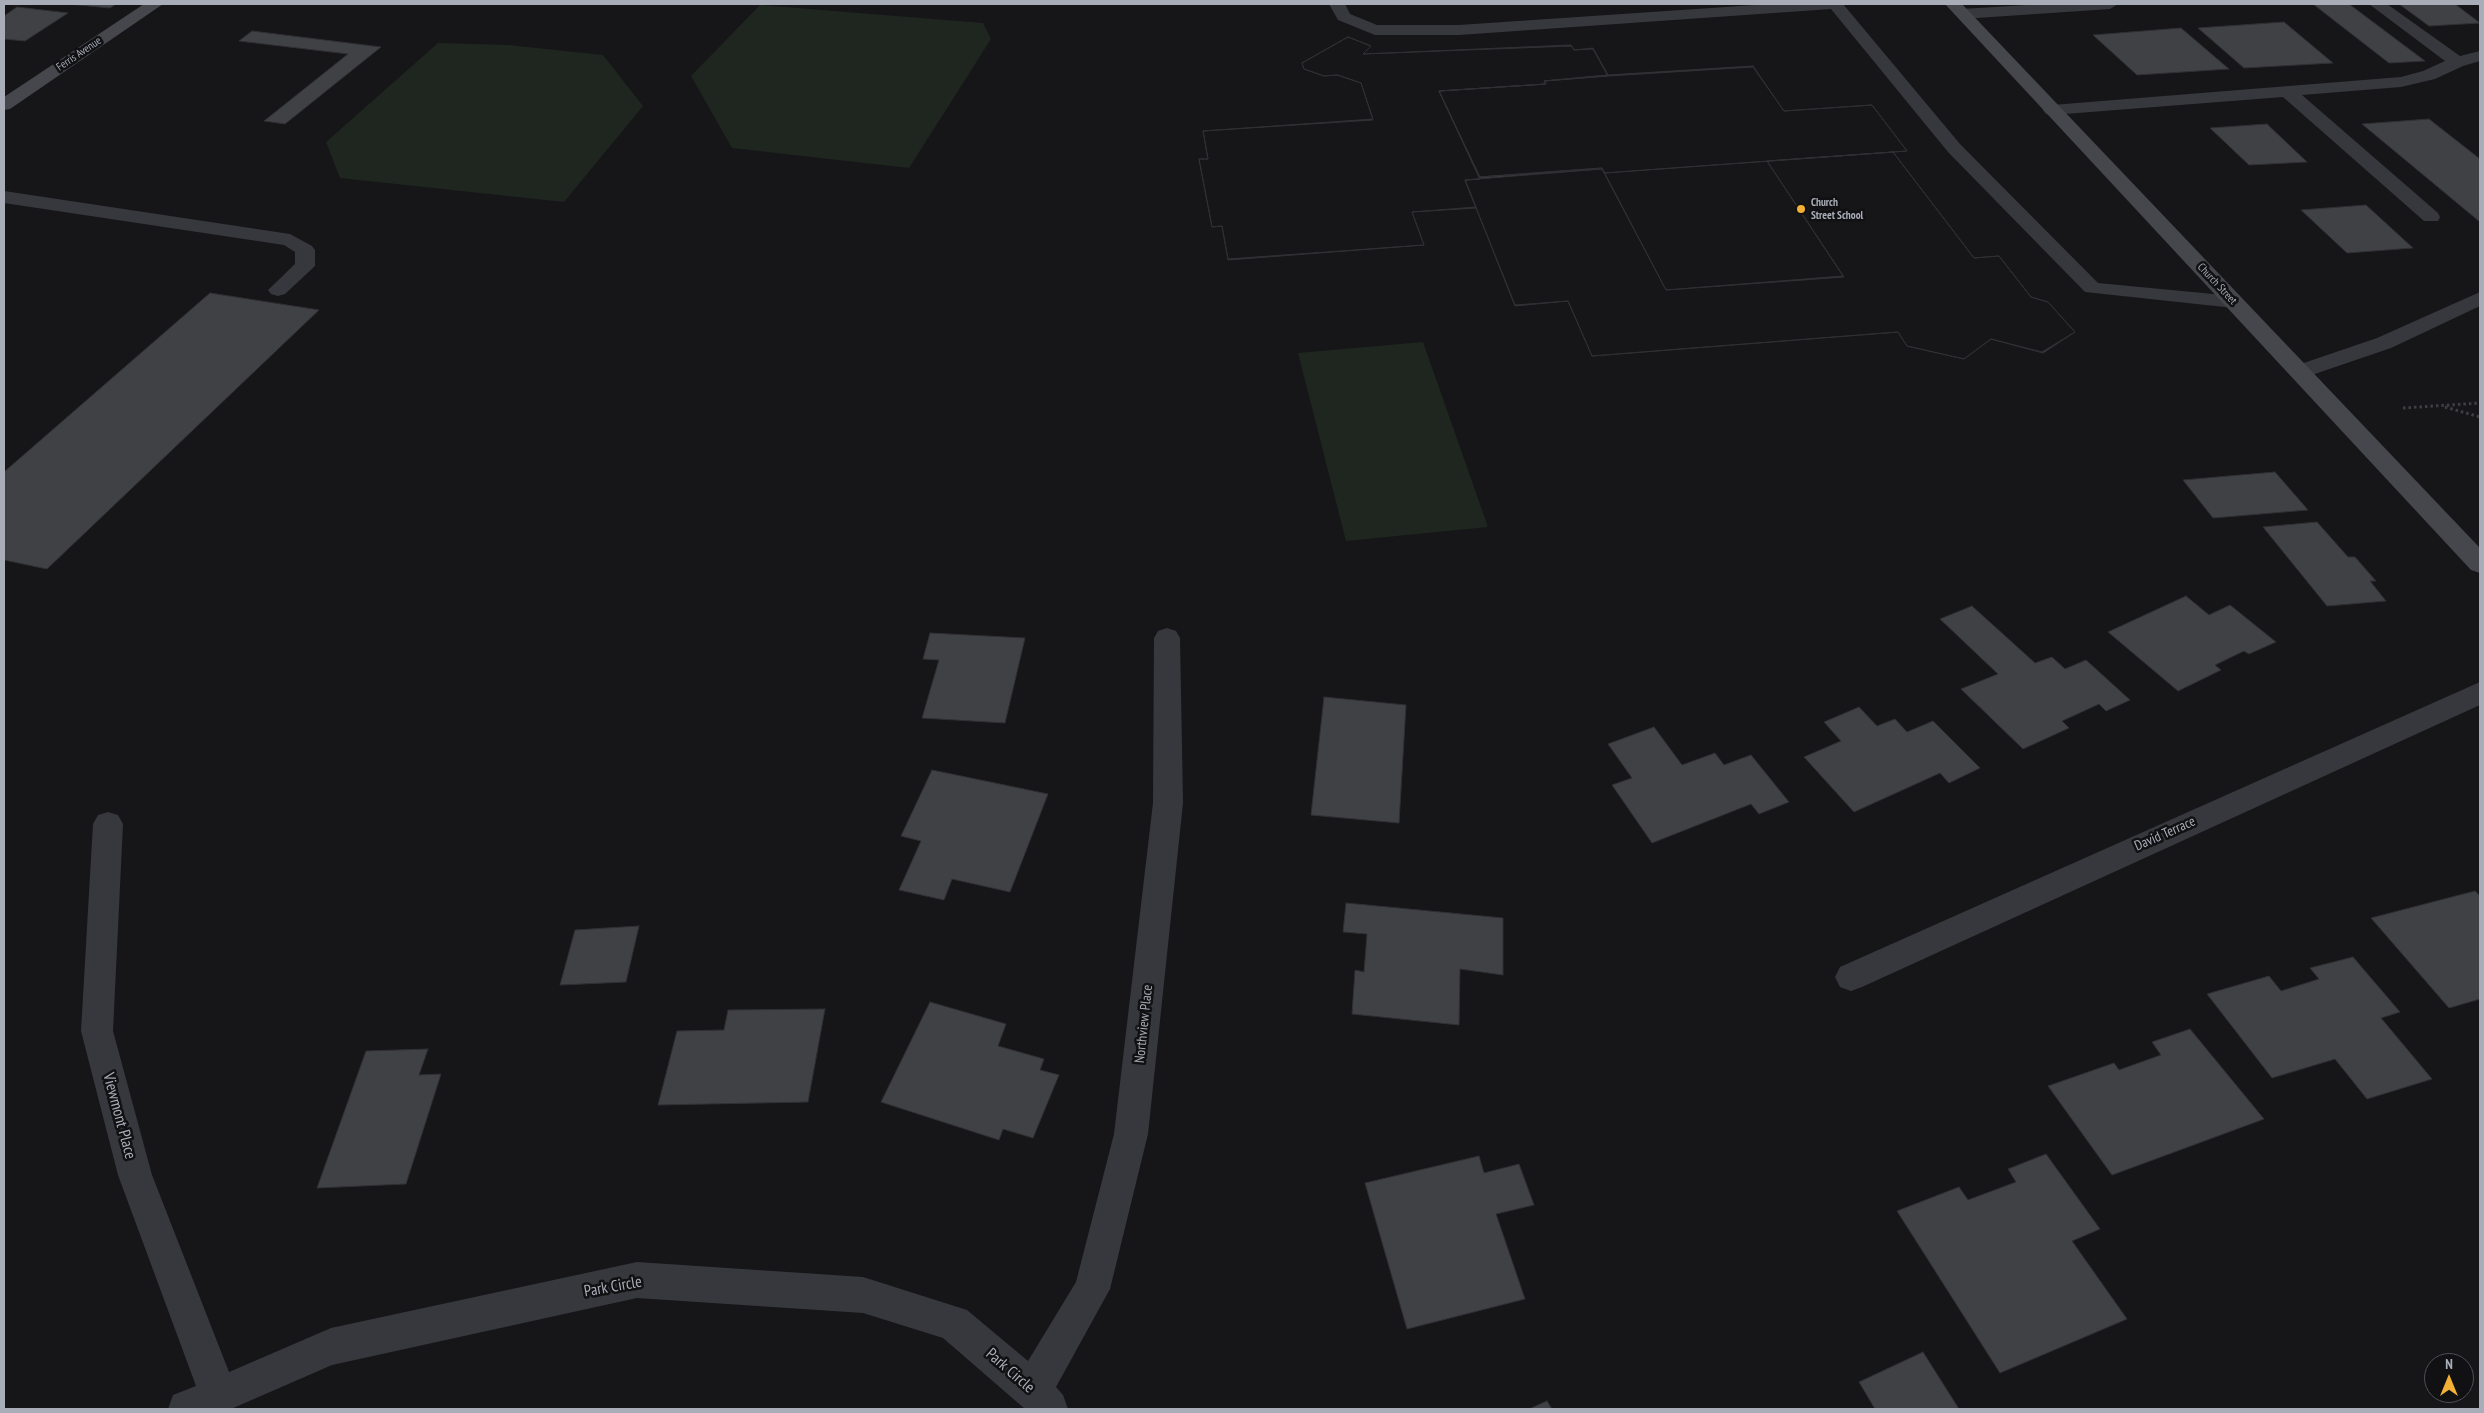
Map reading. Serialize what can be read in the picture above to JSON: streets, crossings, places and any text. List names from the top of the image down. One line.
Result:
{"streets":{"street":["Ferris Avenue","Church Street","David Terrace","Northview Place","Viewmont Place","Park Circle"]},"crossings":[["Northview Place","Park Circle"],["Viewmont Place","Park Circle"]],"places":["Church Street School"],"north":"top"}
